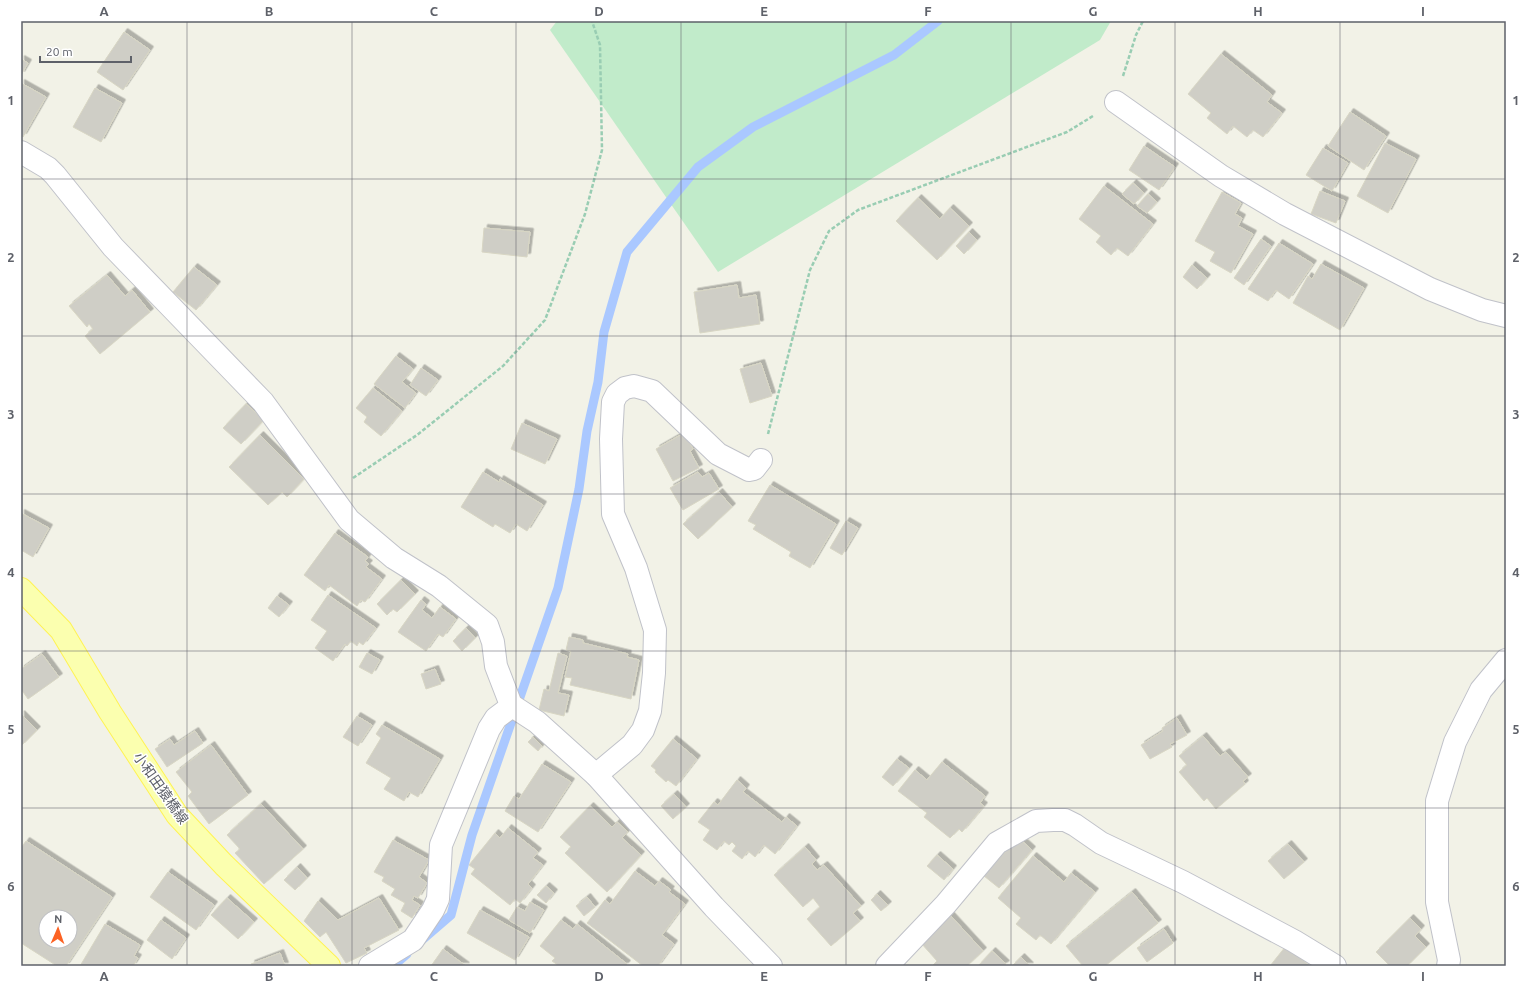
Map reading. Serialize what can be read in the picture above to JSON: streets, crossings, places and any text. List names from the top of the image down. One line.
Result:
{"streets":{"main road":["小和田猿橋線"]},"scale_bar":"20 m","north":"top","grid":{"columns":["A","B","C","D","E","F","G","H","I"],"rows":["1","2","3","4","5","6"]}}
